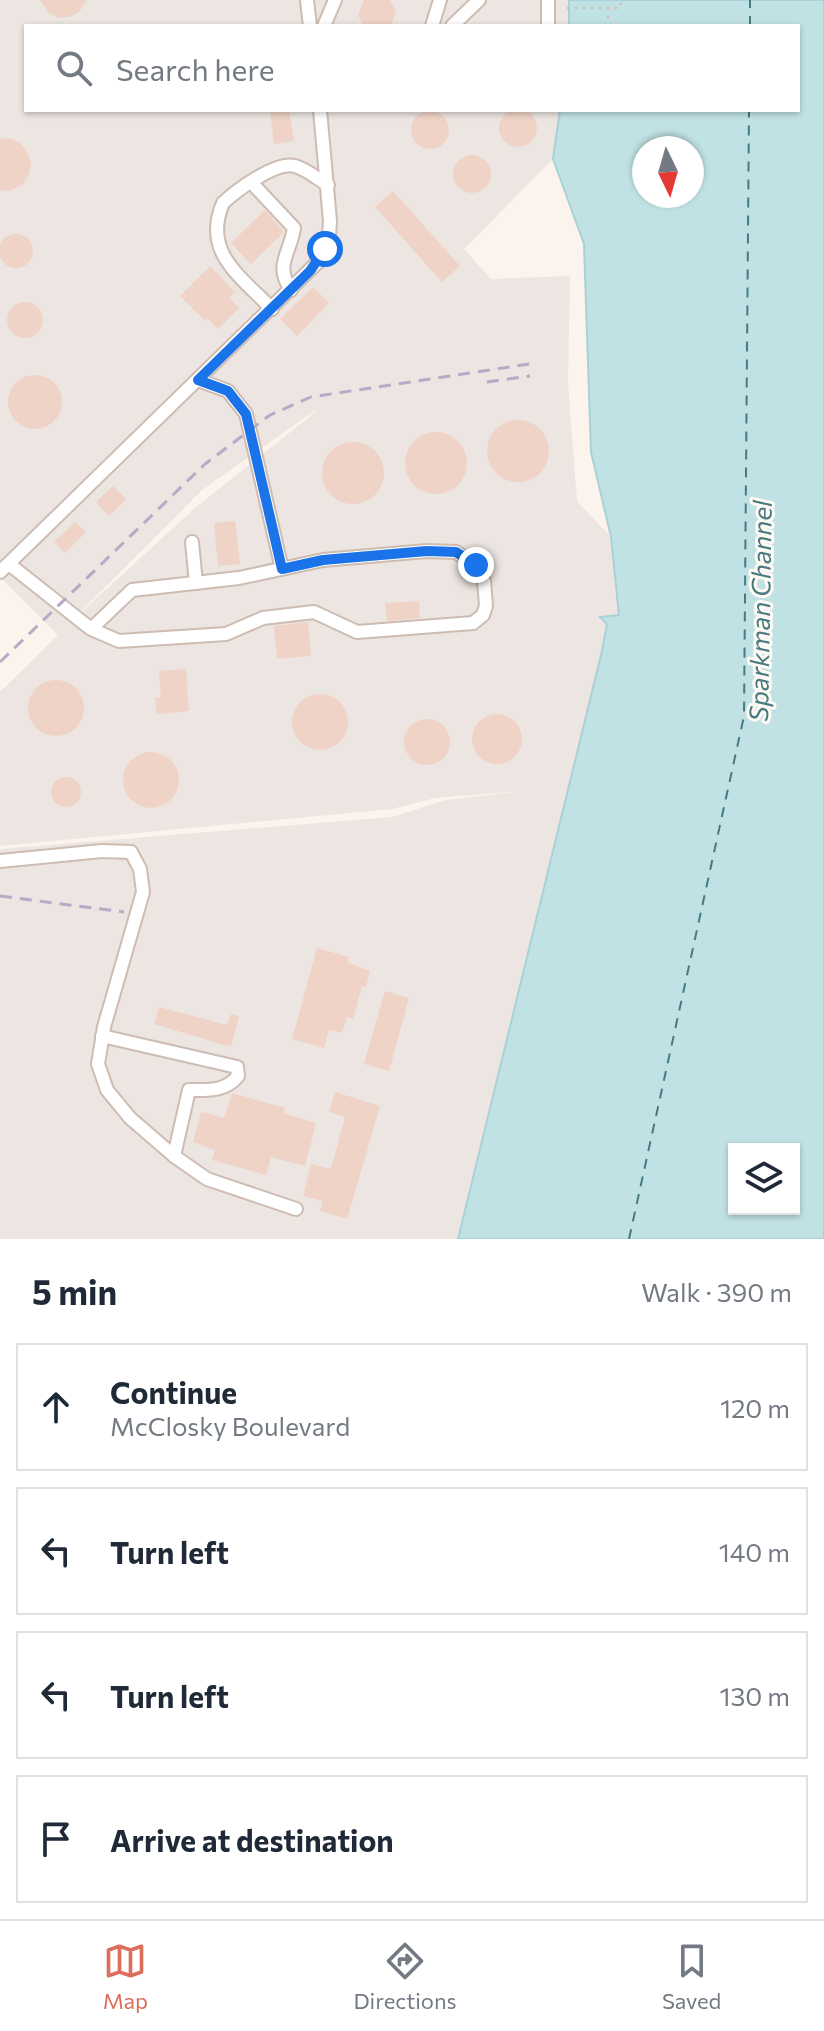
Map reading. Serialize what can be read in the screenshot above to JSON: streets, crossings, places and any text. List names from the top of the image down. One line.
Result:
{"water":["Sparkman Channel"],"north":"bottom","page":{"search":"Search here","heading":["5 min","Walk · 390 m"],"list":[["Continue","McClosky Boulevard","120 m"],["Turn left","140 m"],["Turn left","130 m"],"Arrive at destination"],"nav":["Map","Directions","Saved"]}}
